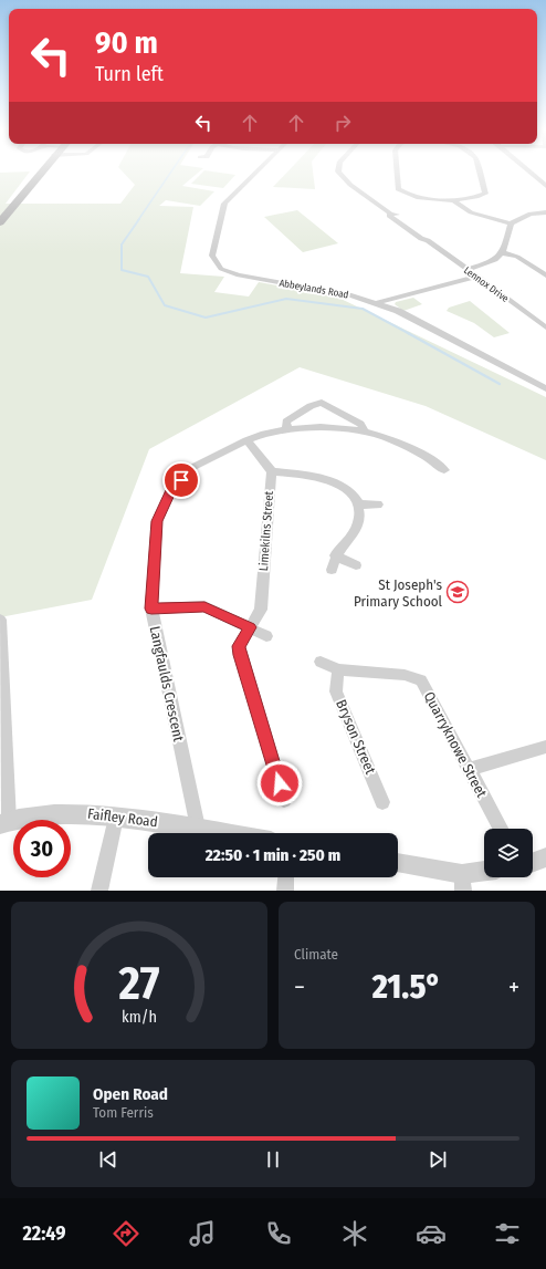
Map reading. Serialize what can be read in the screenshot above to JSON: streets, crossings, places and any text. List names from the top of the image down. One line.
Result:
{"streets":{"street":["Lennox Drive","Abbeylands Road","Limekilns Street","Langfaulds Crescent","Bryson Street","Quarryknowe Street","Faifley Road"]},"crossings":[["Langfaulds Crescent","Faifley Road"],["Bryson Street","Quarryknowe Street"]],"places":{"school or university":["St Joseph's Primary School"]},"page":{"turn":["90 m","Turn left"],"limit":"30","trip":"22:50 · 1 min · 250 m","tile":"Climate","heat":["−","21.5°","+"],"song":["Open Road","Tom Ferris"],"tabs":"22:49","gauge":["27","km/h"]}}
